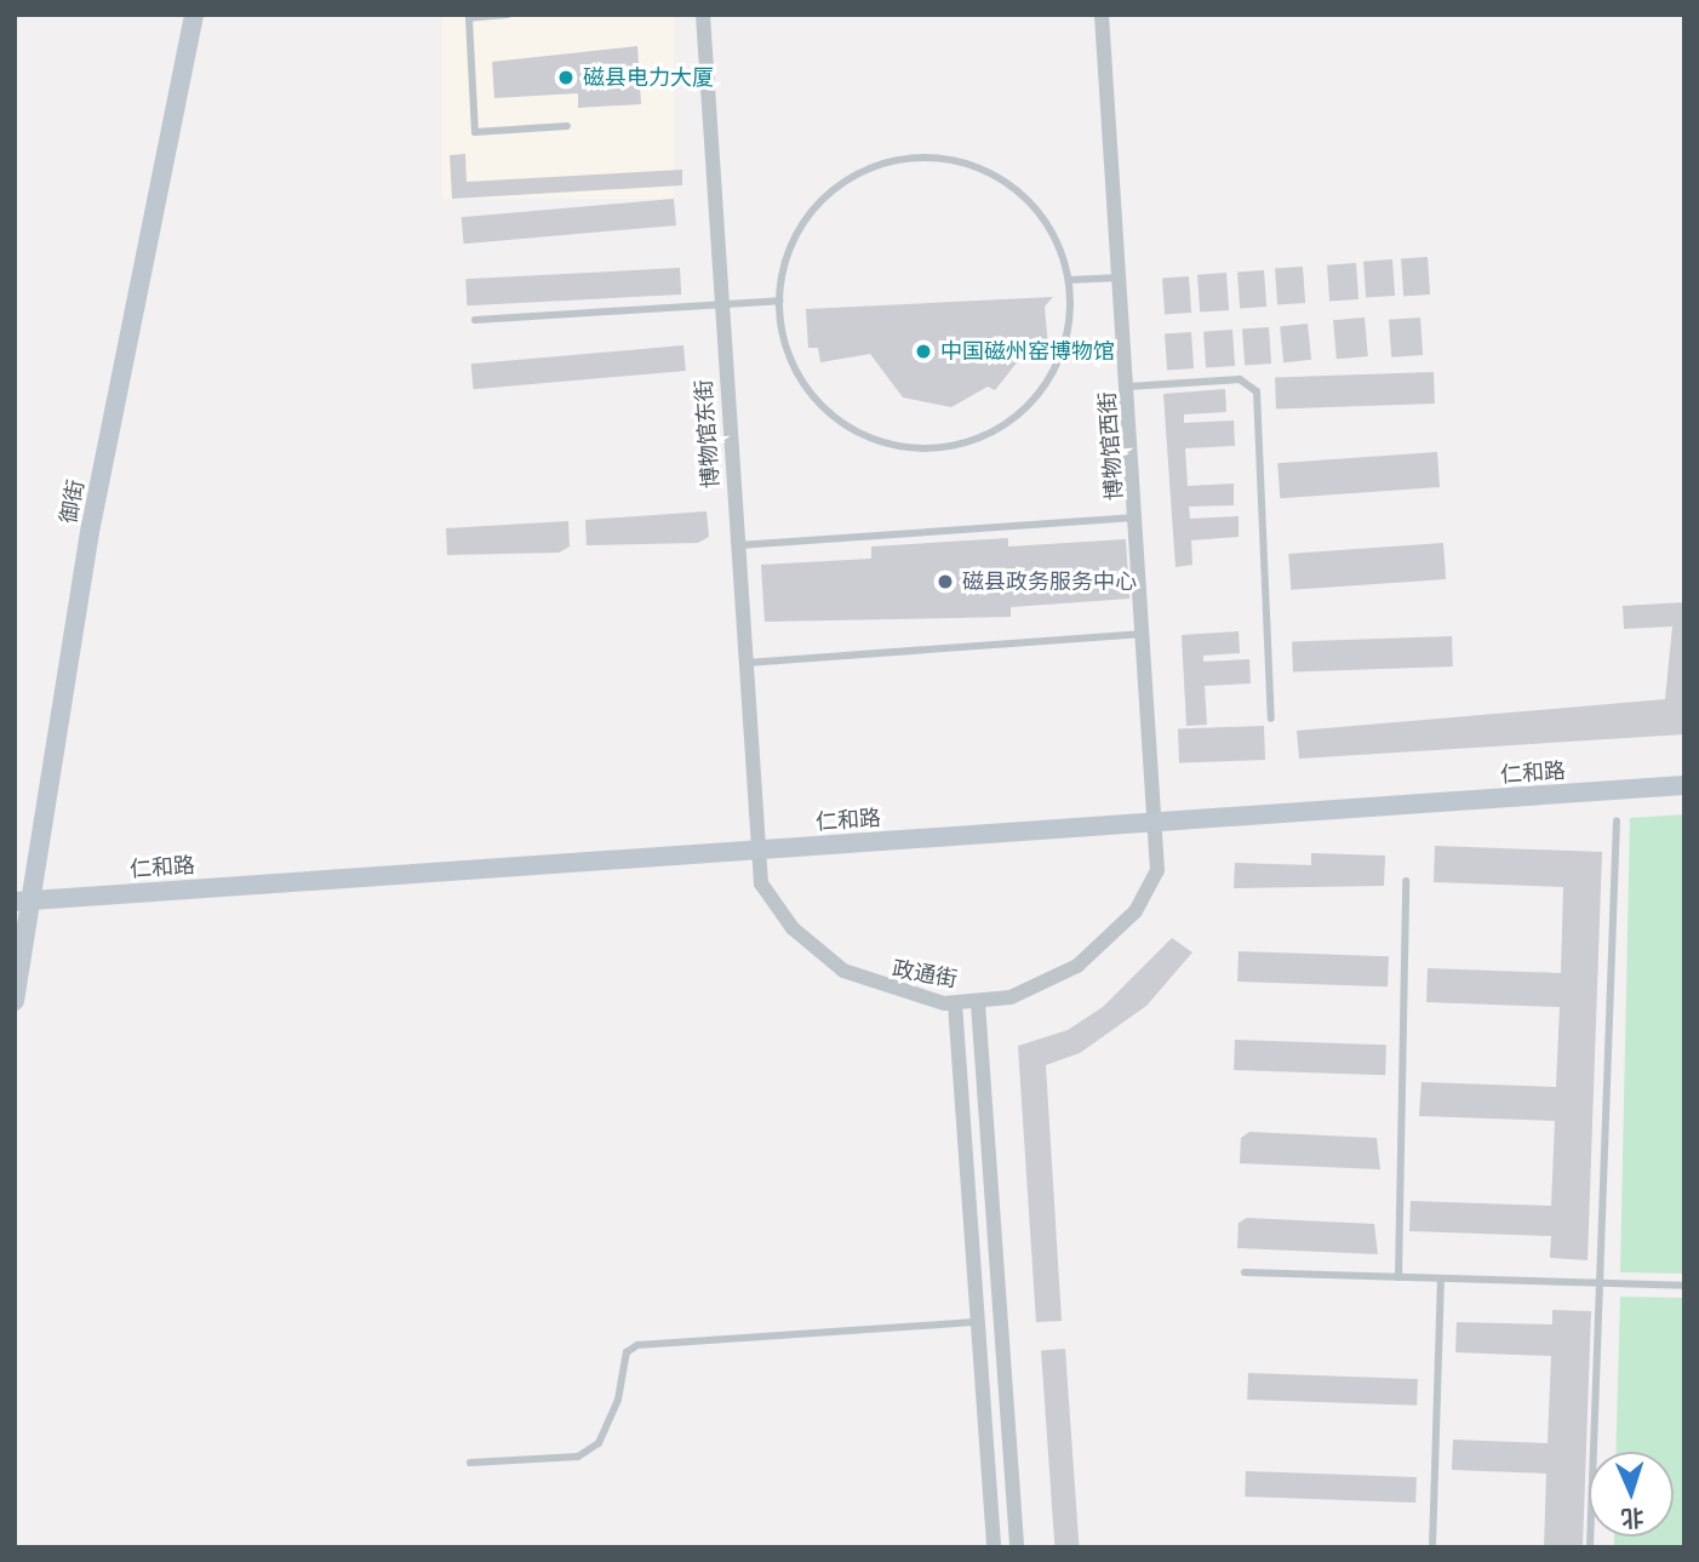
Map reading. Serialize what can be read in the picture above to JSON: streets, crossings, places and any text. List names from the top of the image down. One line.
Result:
{"streets":{"street":["博物馆东街","博物馆西街","御街","仁和路","政通街"]},"crossings":[["博物馆东街","仁和路"],["博物馆东街","政通街"],["博物馆西街","仁和路"],["博物馆西街","政通街"],["御街","仁和路"],["仁和路","政通街"]],"places":["磁县电力大厦","中国磁州窑博物馆","磁县政务服务中心"],"north":"bottom"}
